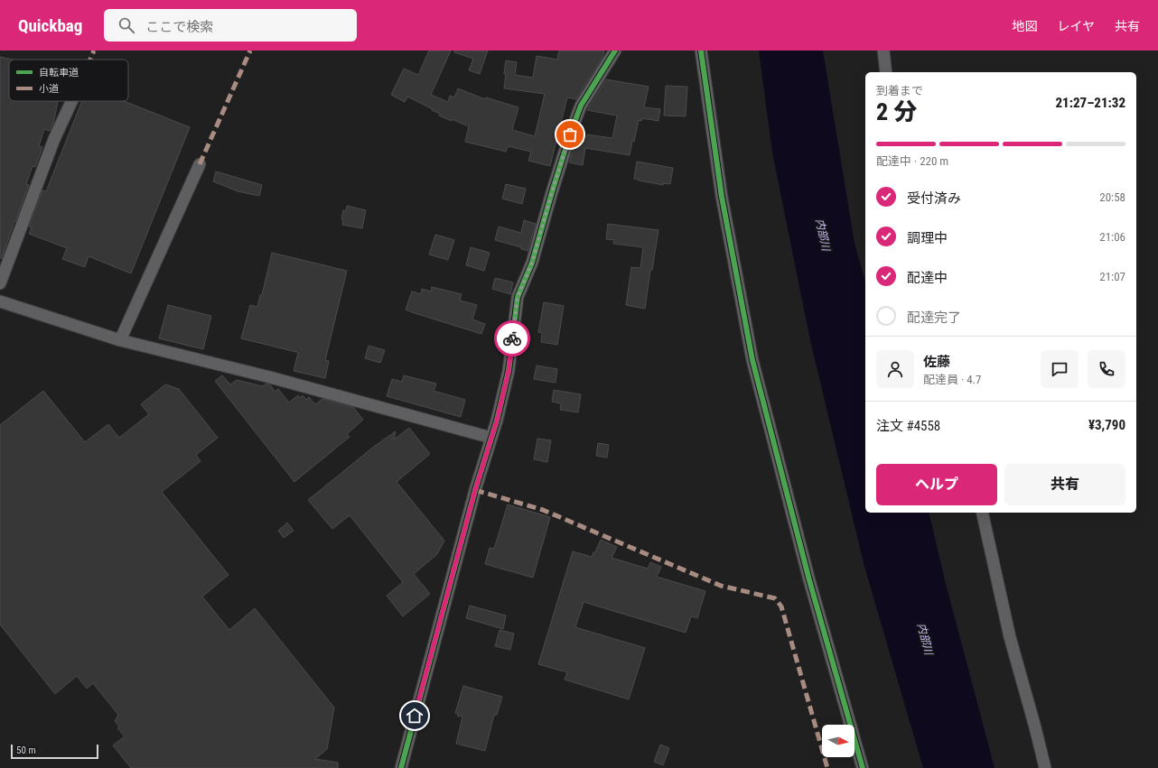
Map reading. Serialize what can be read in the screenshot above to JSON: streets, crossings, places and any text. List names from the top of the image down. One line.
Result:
{"water":["内部川"],"legend":["自転車道","小道"],"scale_bar":"50 m","north":"right","page":{"header":"Quickbag","search":"ここで検索","nav":["地図","レイヤ","共有"],"heading":["2 分","到着まで","21:27–21:32"],"panel":["佐藤","配達員 · 4.7","注文 #4558","¥3,790"],"bar":"配達中 · 220 m","list":[["受付済み","20:58"],["調理中","21:06"],["配達中","21:07"],"配達完了"],"buttons":["ヘルプ","共有"],"scale":"50 m"}}
